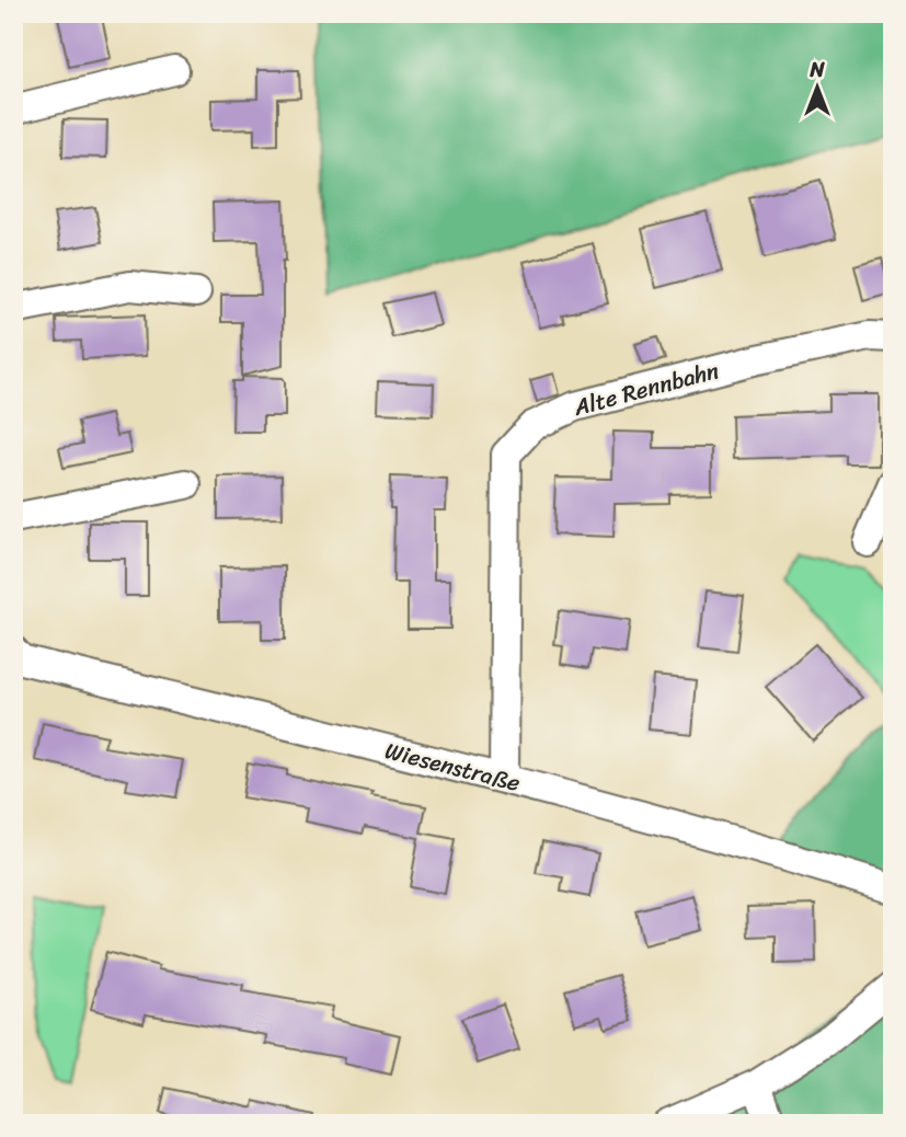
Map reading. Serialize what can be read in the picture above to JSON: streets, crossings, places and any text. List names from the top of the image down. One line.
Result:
{"streets":{"street":["Alte Rennbahn","Wiesenstraße"]},"crossings":[["Alte Rennbahn","Wiesenstraße"]],"north":"top"}
